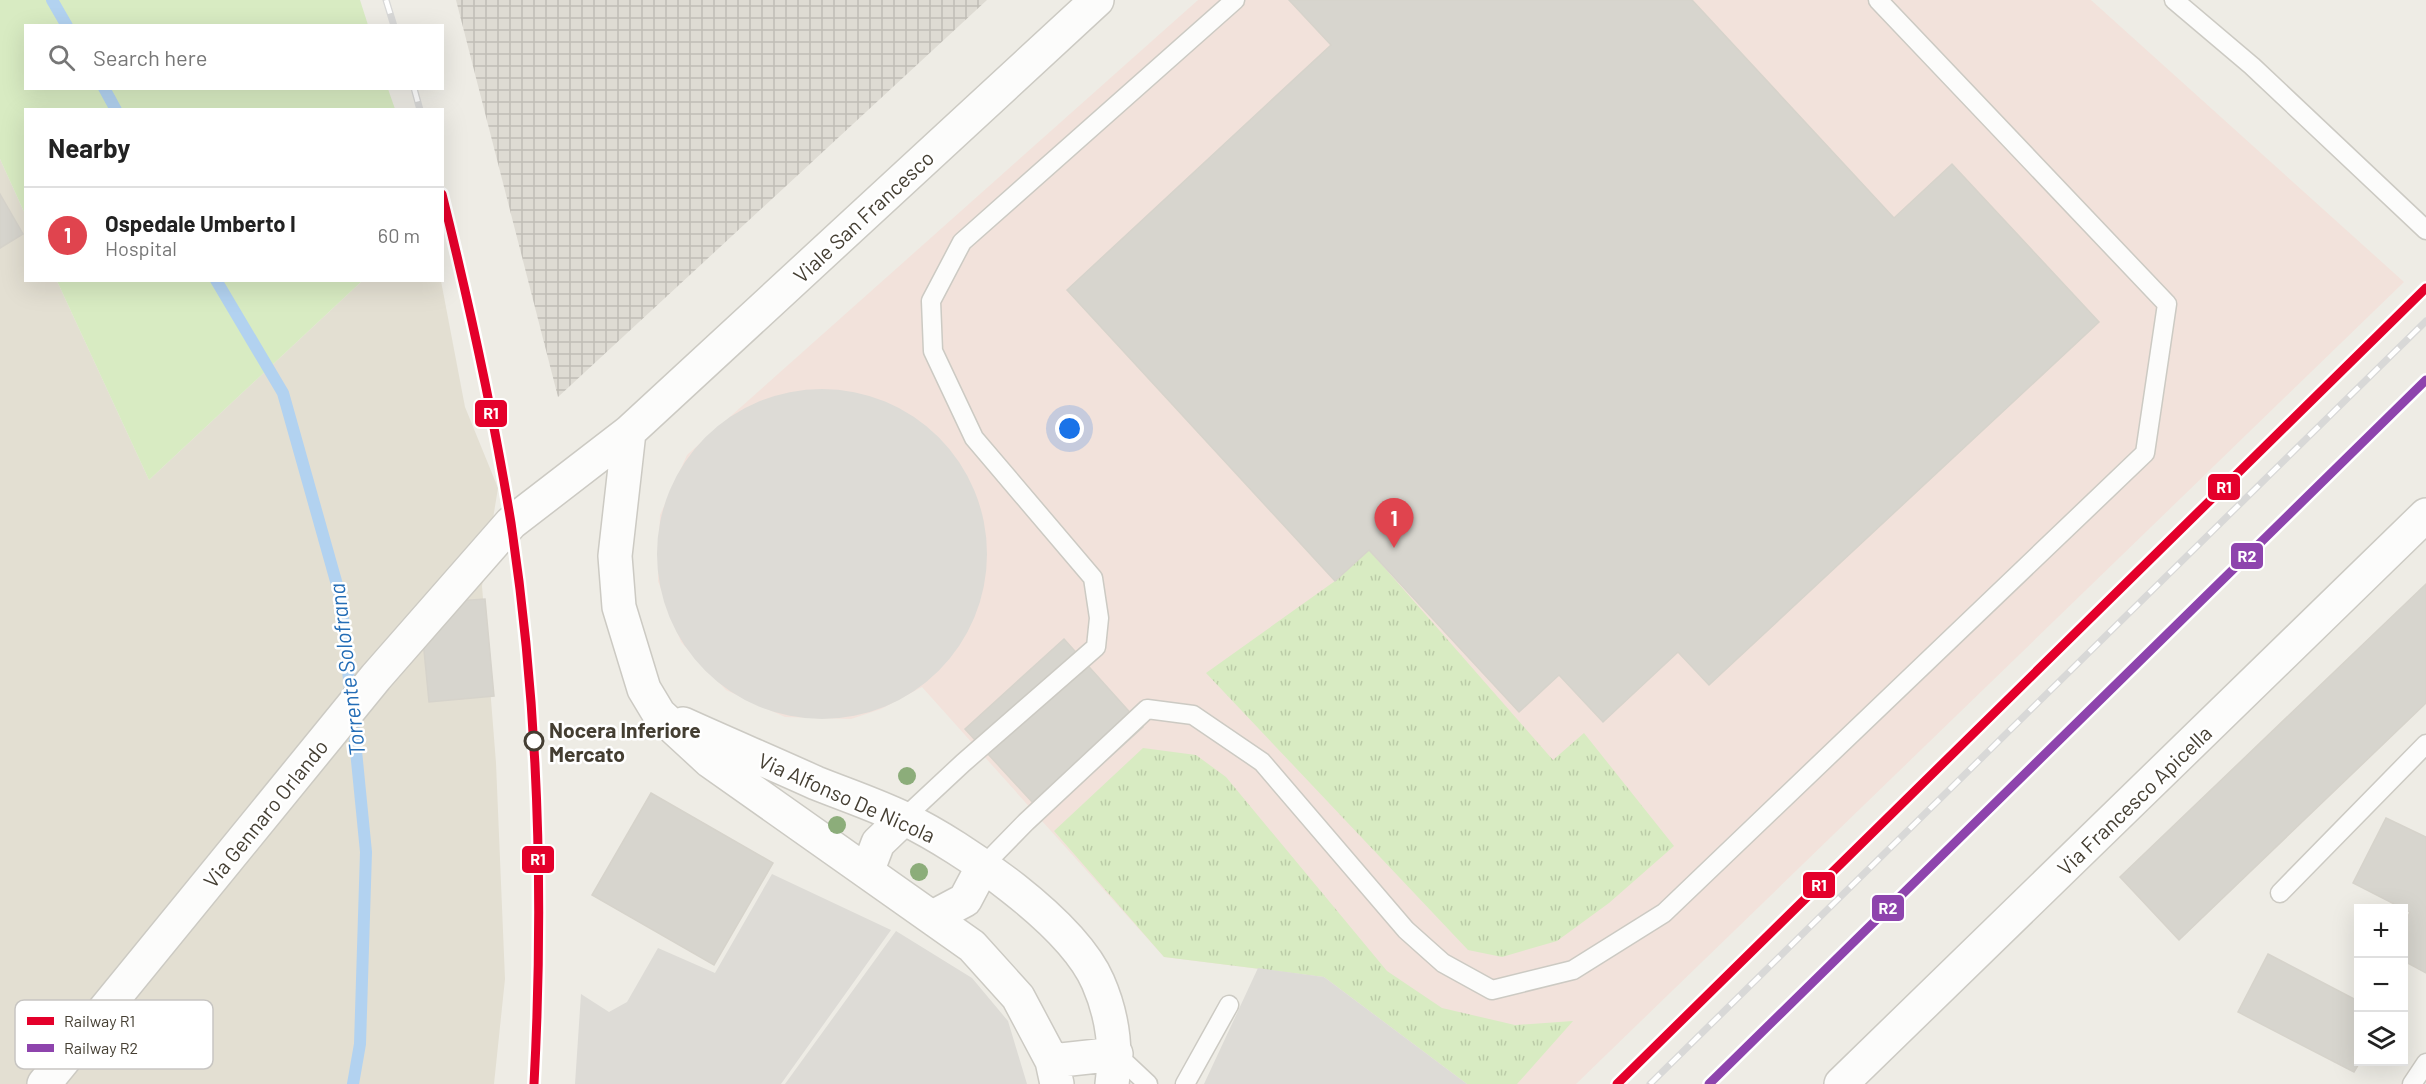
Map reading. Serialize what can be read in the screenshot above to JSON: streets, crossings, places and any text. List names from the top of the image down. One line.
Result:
{"streets":{"street":["Viale San Francesco","Via Alfonso De Nicola","Via Francesco Apicella","Via Gennaro Orlando"]},"crossings":[["Viale San Francesco","Via Alfonso De Nicola"],["Viale San Francesco","Via Gennaro Orlando"],["Via Alfonso De Nicola","Via Gennaro Orlando"]],"water":["Torrente Solofrana"],"places":["Nocera Inferiore Mercato"],"lines":["rail line R1","rail line R2"],"legend":["Railway R1","Railway R2"],"page":{"search":"Search here","heading":"Nearby","list":[{"mark":"1","name":"Ospedale Umberto I","note":"Hospital","value":"60 m"}],"pins":"1","map_buttons":["+","−"]}}
